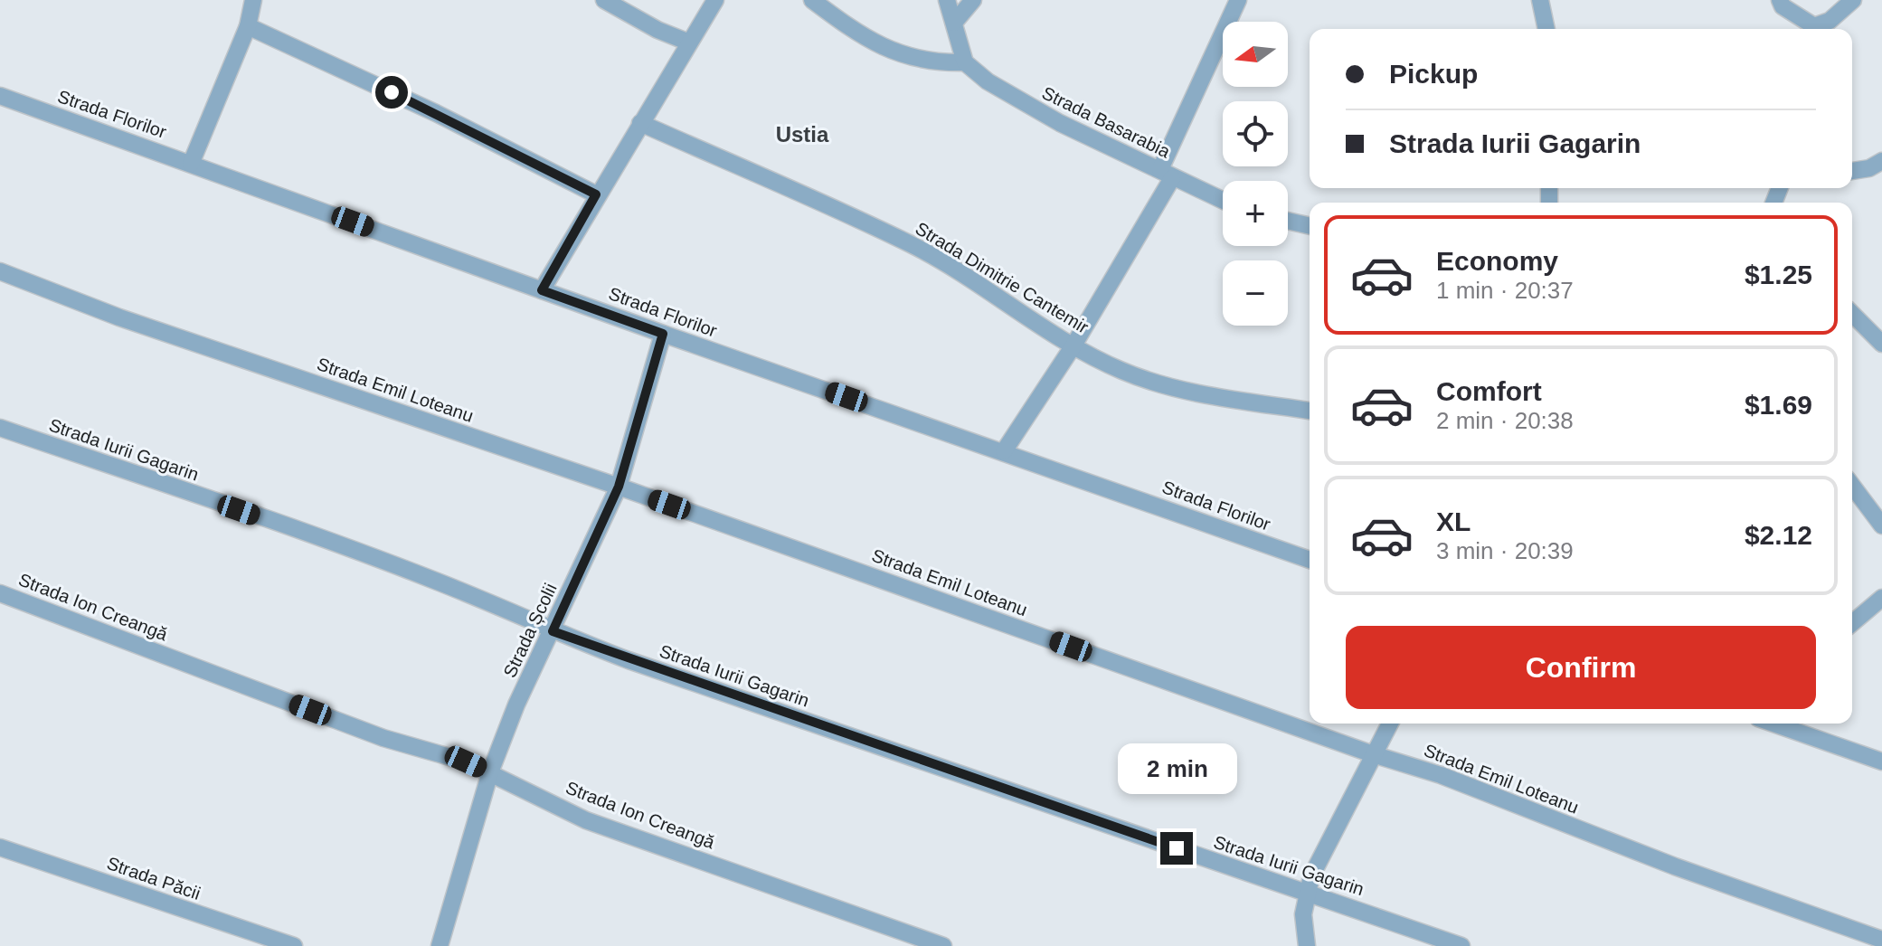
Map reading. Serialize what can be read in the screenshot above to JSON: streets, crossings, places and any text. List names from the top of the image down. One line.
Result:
{"streets":{"street":["Strada Florilor","Strada Basarabia","Strada Dimitrie Cantemir","Strada Emil Loteanu","Strada Iurii Gagarin","Strada Ion Creangă","Strada Școlii","Strada Păcii"]},"crossings":[["Strada Florilor","Strada Școlii"],["Strada Emil Loteanu","Strada Școlii"],["Strada Iurii Gagarin","Strada Școlii"],["Strada Ion Creangă","Strada Școlii"]],"districts":["Ustia"],"north":"left","page":{"map_buttons":["+","−"],"banner":["Pickup","Strada Iurii Gagarin"],"list":[{"name":"Economy","note":"1 min · 20:37","value":"$1.25"},{"name":"Comfort","note":"2 min · 20:38","value":"$1.69"},{"name":"XL","note":"3 min · 20:39","value":"$2.12"}],"buttons":"Confirm","bubble":"2 min"}}
